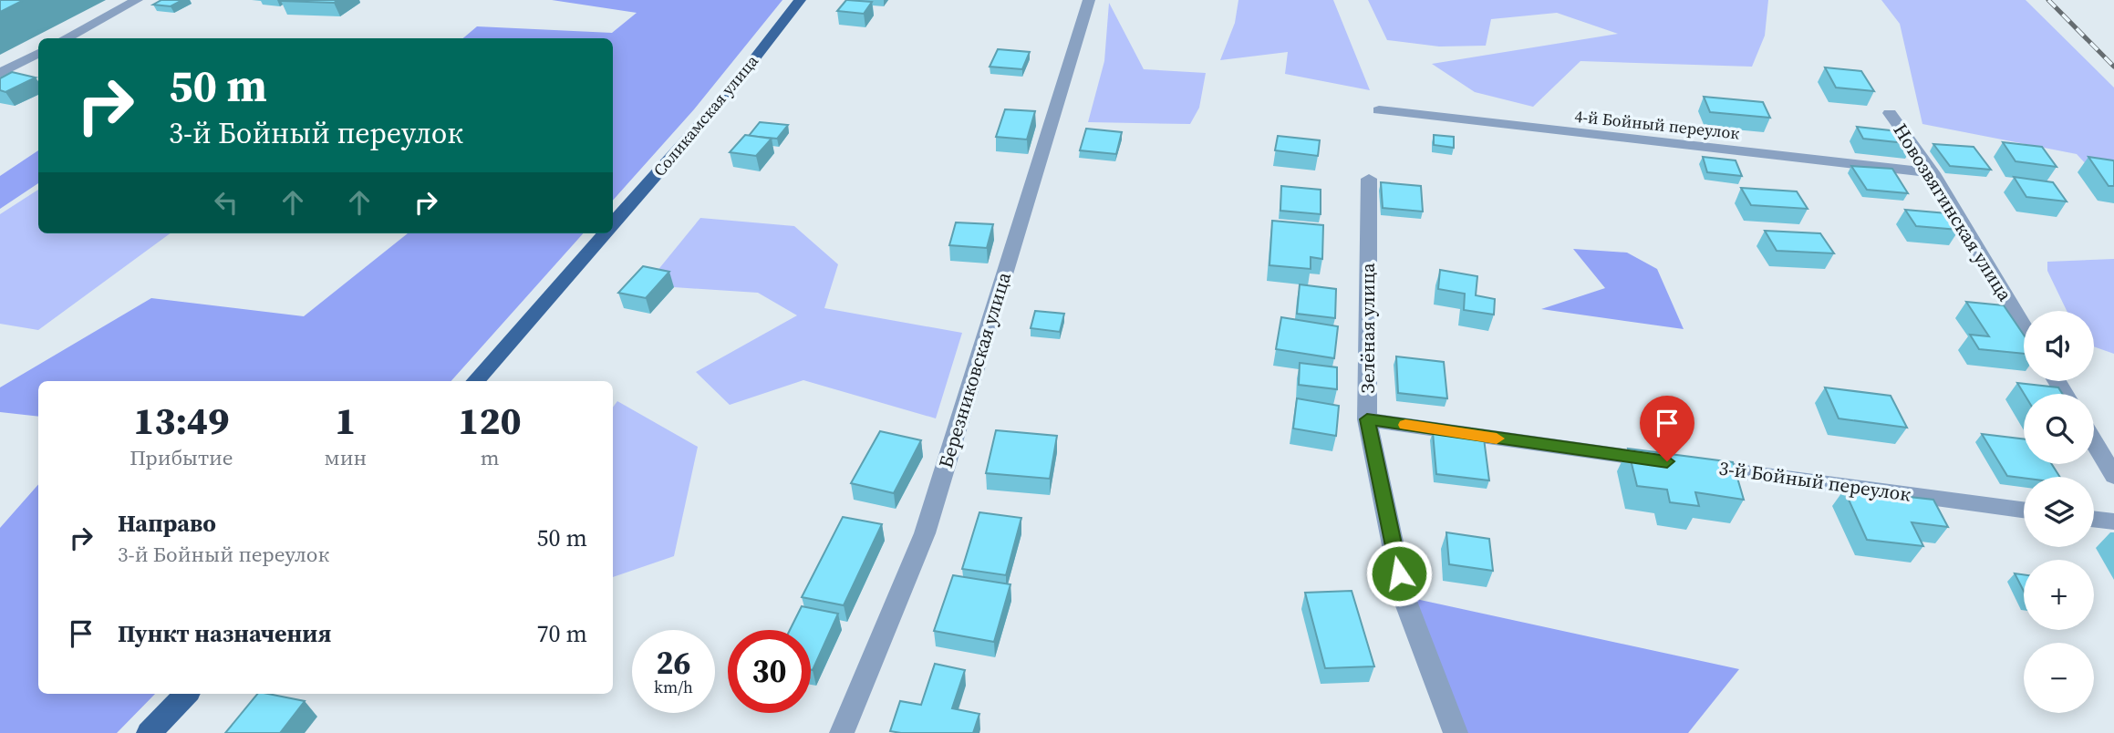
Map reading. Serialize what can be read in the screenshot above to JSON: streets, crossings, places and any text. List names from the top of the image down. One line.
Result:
{"streets":{"main road":["Соликамская улица"],"street":["4-й Бойный переулок","Новозвягинская улица","Зелёная улица","Березниковская улица","3-й Бойный переулок"]},"crossings":[["4-й Бойный переулок","Новозвягинская улица"]],"page":{"turn":["50 m","3-й Бойный переулок"],"map_buttons":["+","−"],"eta":["13:49","Прибытие","1","мин","120","m"],"list":[{"name":"Направо","note":"3-й Бойный переулок","value":"50 m"},{"name":"Пункт назначения","value":"70 m"}],"speed":"26 km/h","limit":"30"}}
